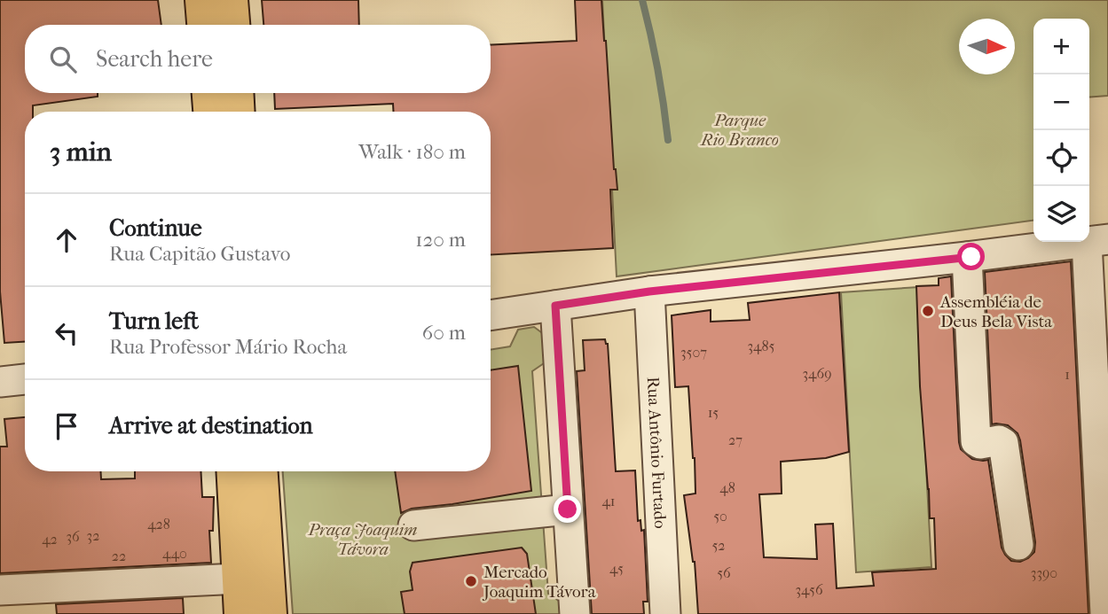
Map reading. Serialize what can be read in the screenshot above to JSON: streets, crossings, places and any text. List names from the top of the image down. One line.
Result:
{"streets":{"street":["Rua Antônio Furtado"]},"parks":["Parque Rio Branco","Praça Joaquim Távora"],"places":["Assembléia de Deus Bela Vista","Mercado Joaquim Távora"],"house_numbers":["3485","3507","3469","1","15","27","48","41","50","428","32","36","42","52","440","22","45","56","3390","3456"],"north":"right","page":{"map_buttons":["+","−"],"search":"Search here","heading":["3 min","Walk · 180 m"],"list":[["Continue","Rua Capitão Gustavo","120 m"],["Turn left","Rua Professor Mário Rocha","60 m"],"Arrive at destination"]}}
